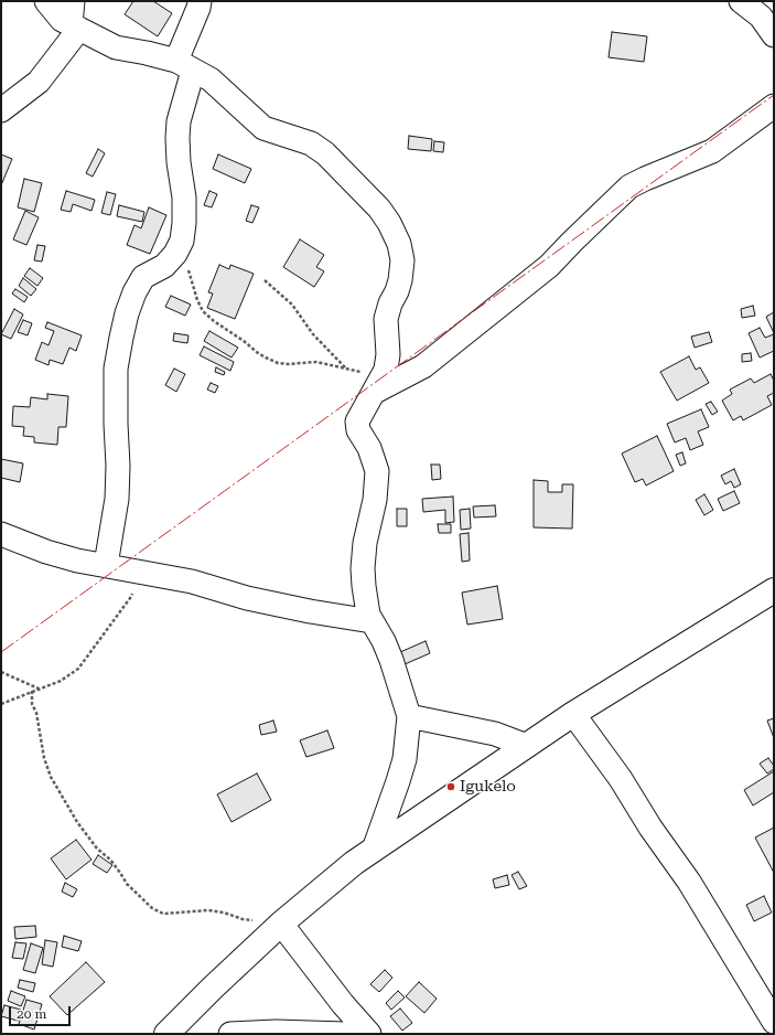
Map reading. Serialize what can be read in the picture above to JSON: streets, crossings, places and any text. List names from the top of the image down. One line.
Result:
{"places":["Igukelo"],"scale_bar":"20 m"}
